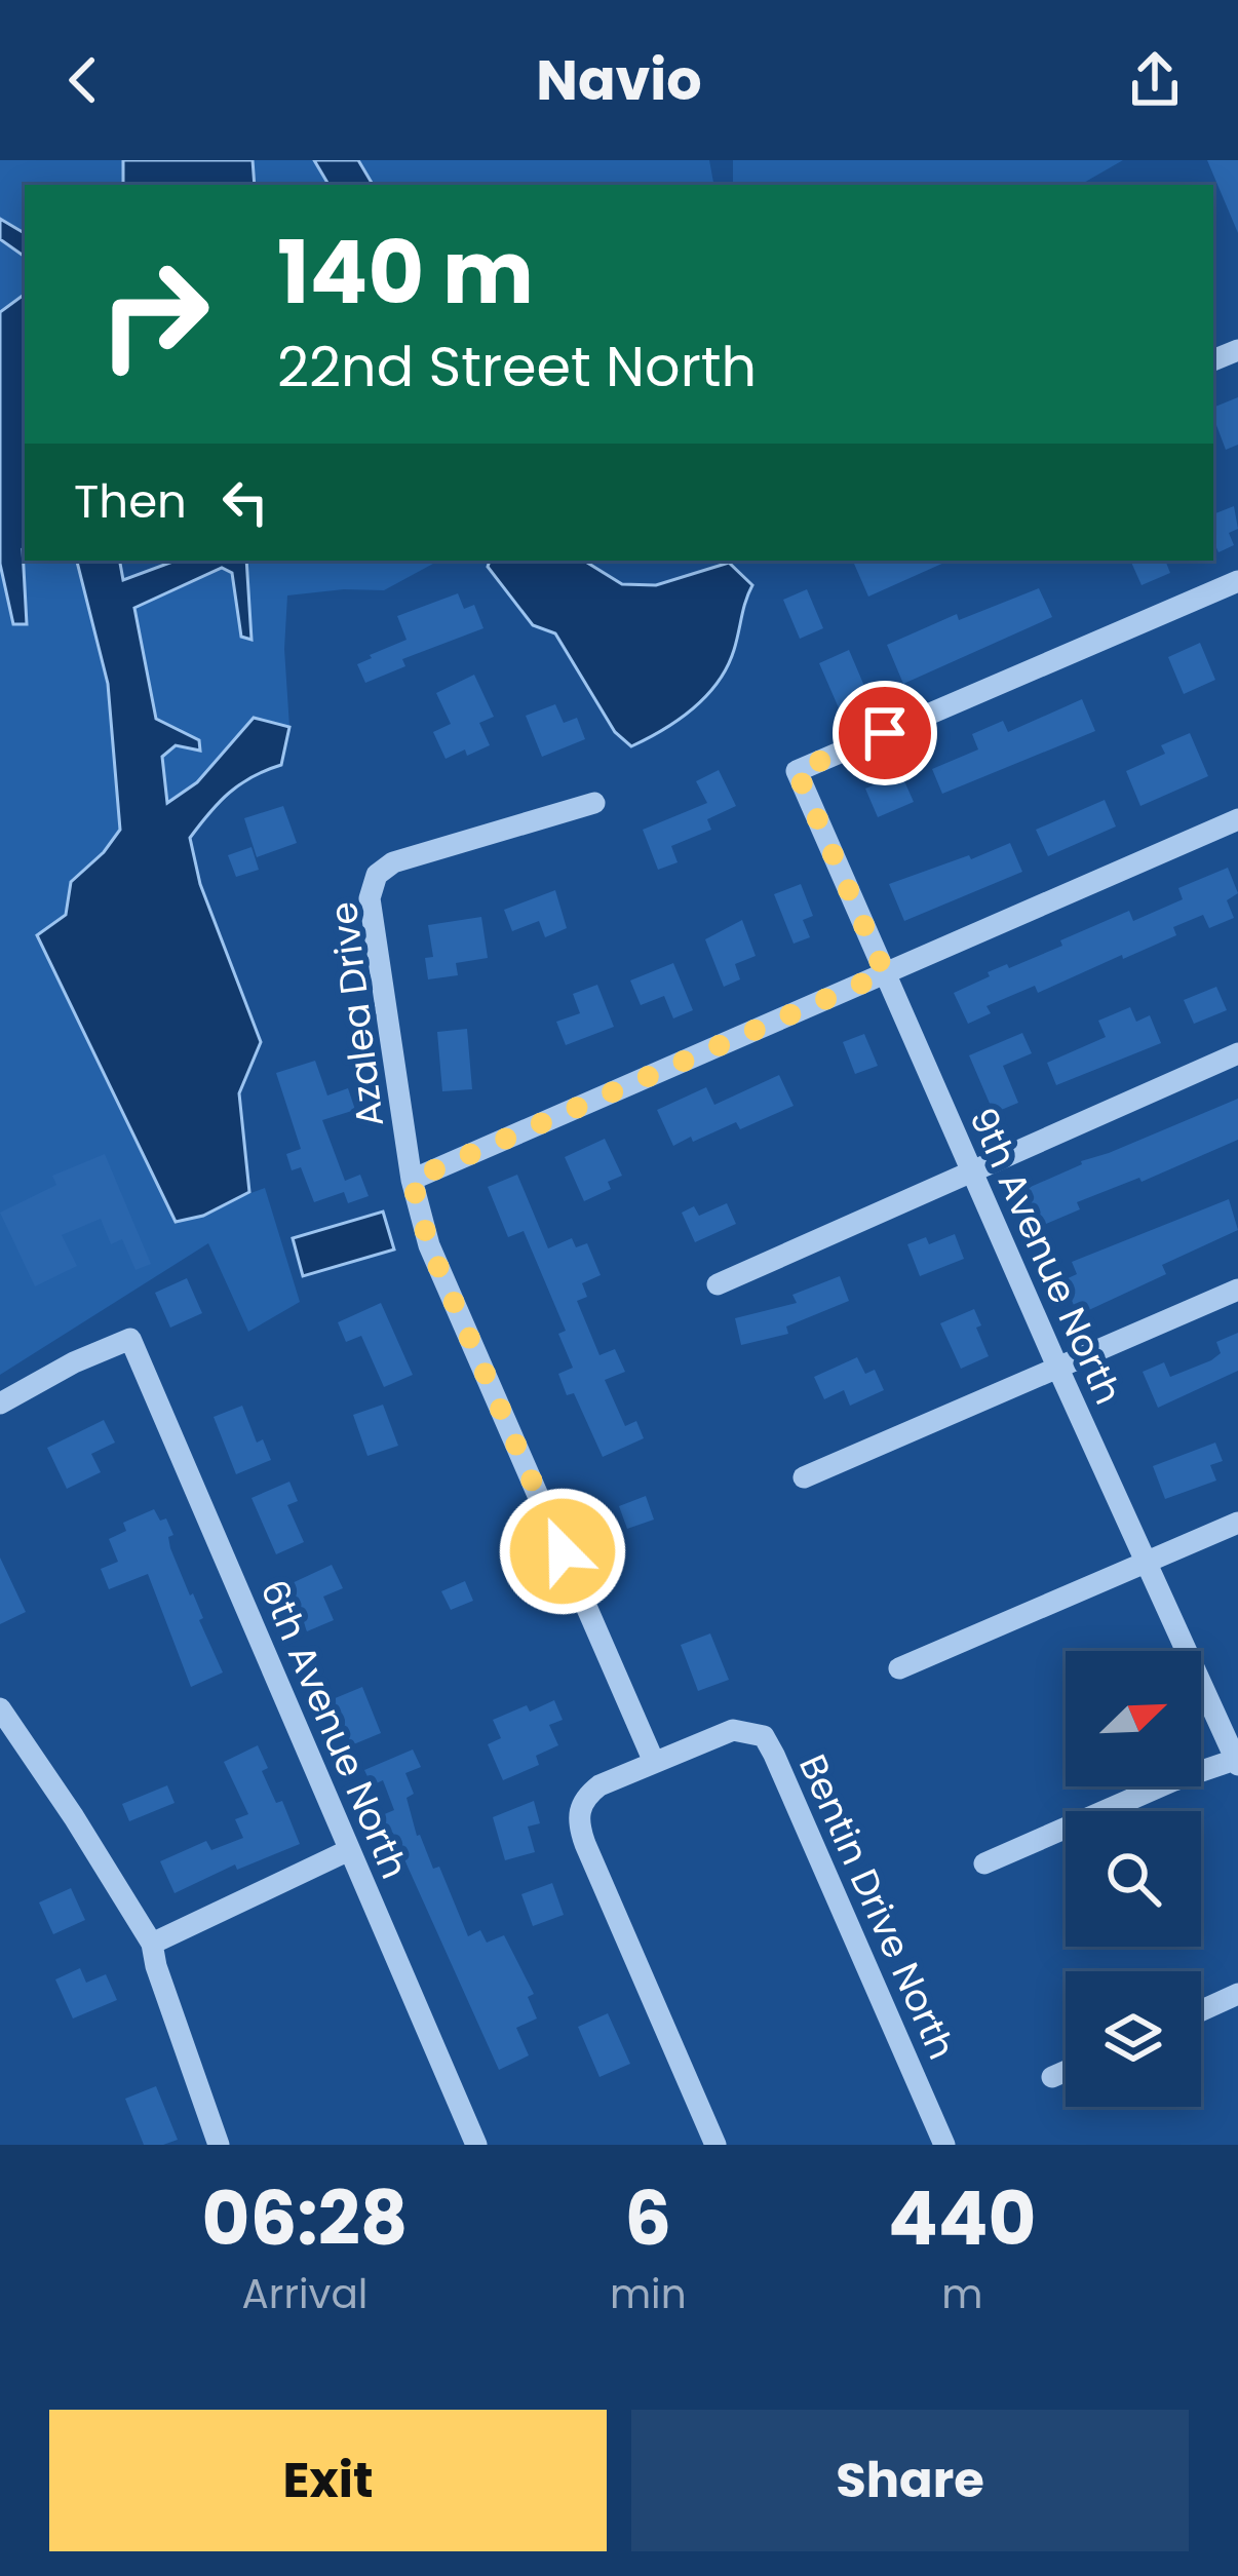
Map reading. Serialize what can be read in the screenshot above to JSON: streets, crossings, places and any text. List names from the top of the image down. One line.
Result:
{"streets":{"street":["Azalea Drive","9th Avenue North","6th Avenue North","Bentin Drive North"]},"crossings":[["Azalea Drive","Bentin Drive North"]],"north":"top right","page":{"header":"Navio","turn":["140 m","22nd Street North"],"then":"Then","eta":["06:28","Arrival","6","min","440","m"],"buttons":["Exit","Share"]}}
